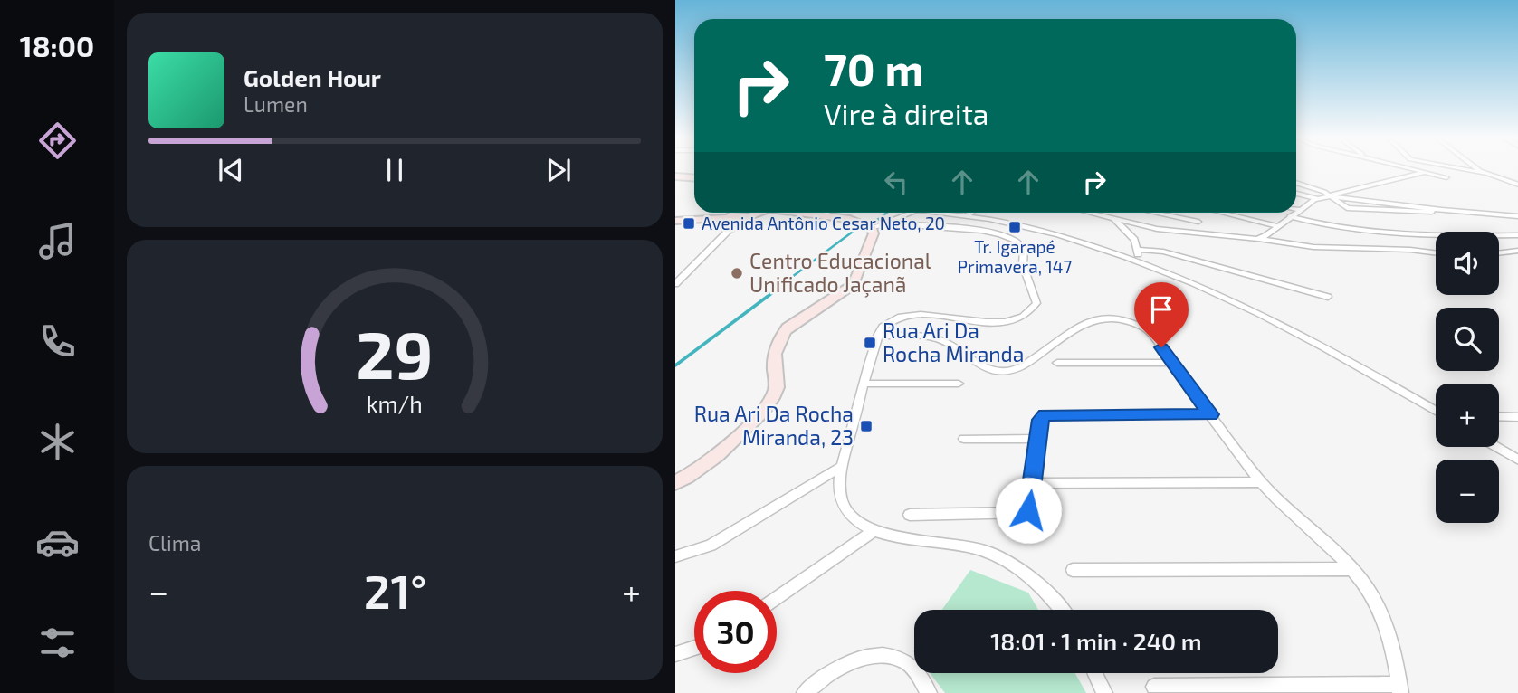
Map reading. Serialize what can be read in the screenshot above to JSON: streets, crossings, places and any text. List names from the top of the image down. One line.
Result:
{"places":{"transit":["Avenida Antônio Cesar Neto, 20","Tr. Igarapé Primavera, 147","Rua Ari Da Rocha Miranda","Rua Ari Da Rocha Miranda, 23"],"other":["Centro Educacional Unificado Jaçanã"]},"page":{"tabs":"18:00","turn":["70 m","Vire à direita"],"song":["Golden Hour","Lumen"],"map_buttons":["+","−"],"tile":"Clima","heat":["−","21°","+"],"limit":"30","trip":"18:01 · 1 min · 240 m","gauge":["29","km/h"]}}
